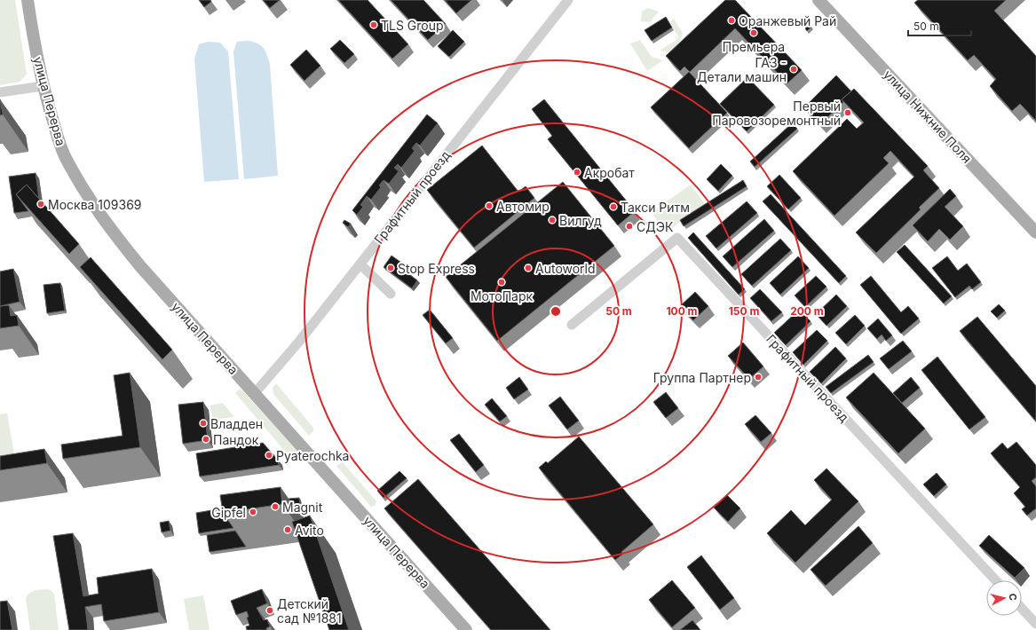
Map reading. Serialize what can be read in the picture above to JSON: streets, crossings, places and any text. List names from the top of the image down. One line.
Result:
{"streets":{"main road":["улица Перерва","улица Нижние Поля"],"street":["Графитный проезд"]},"crossings":[["улица Перерва","Графитный проезд"]],"places":["Оранжевый Рай","TLS Group","Премьера","ГАЗ - Детали машин","Первый Паровозоремонтный","Акробат","Москва 109369","Автомир","Такси Ритм","Вилгуд","СДЭК","Stop Express","Autoworld","МотоПарк","Группа Партнер","Владден","Пандок","Pyaterochka","Magnit","Gipfel","Avito","Детский сад №1881"],"scale_bar":"50 m","north":"right","rings":["50 m","100 m","150 m","200 m"]}
